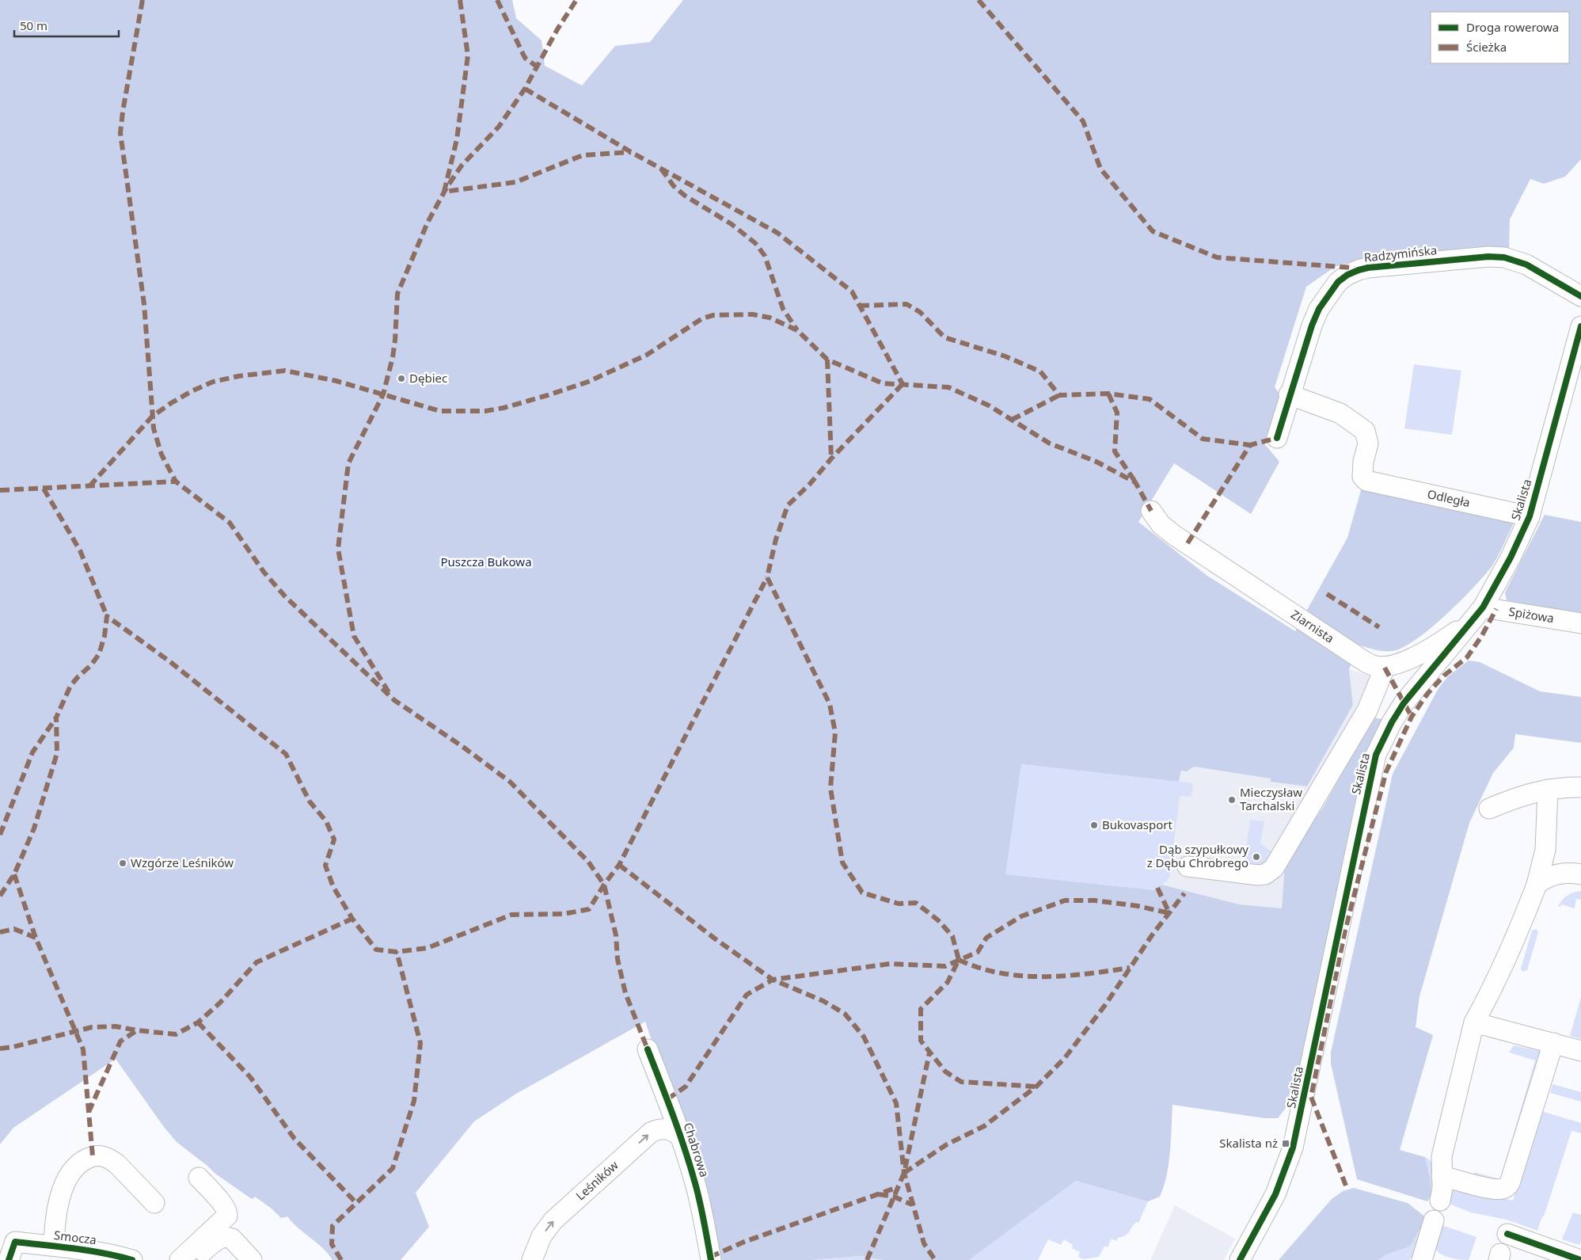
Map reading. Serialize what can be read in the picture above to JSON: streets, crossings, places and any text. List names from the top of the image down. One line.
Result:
{"streets":{"street":["Radzymińska","Odległa","Skalista","Spiżowa","Ziarnista","Chabrowa","Leśników","Smocza"]},"crossings":[["Radzymińska","Odległa"],["Odległa","Skalista"],["Skalista","Spiżowa"],["Chabrowa","Leśników"]],"one_way":["Leśników"],"parks":["Puszcza Bukowa"],"places":{"other":["Dębiec","Mieczysław Tarchalski","Bukovasport","Dąb szypułkowy z Dębu Chrobrego","Wzgórze Leśników"],"transit":["Skalista nż"]},"legend":["Droga rowerowa","Ścieżka"],"scale_bar":"50 m"}
